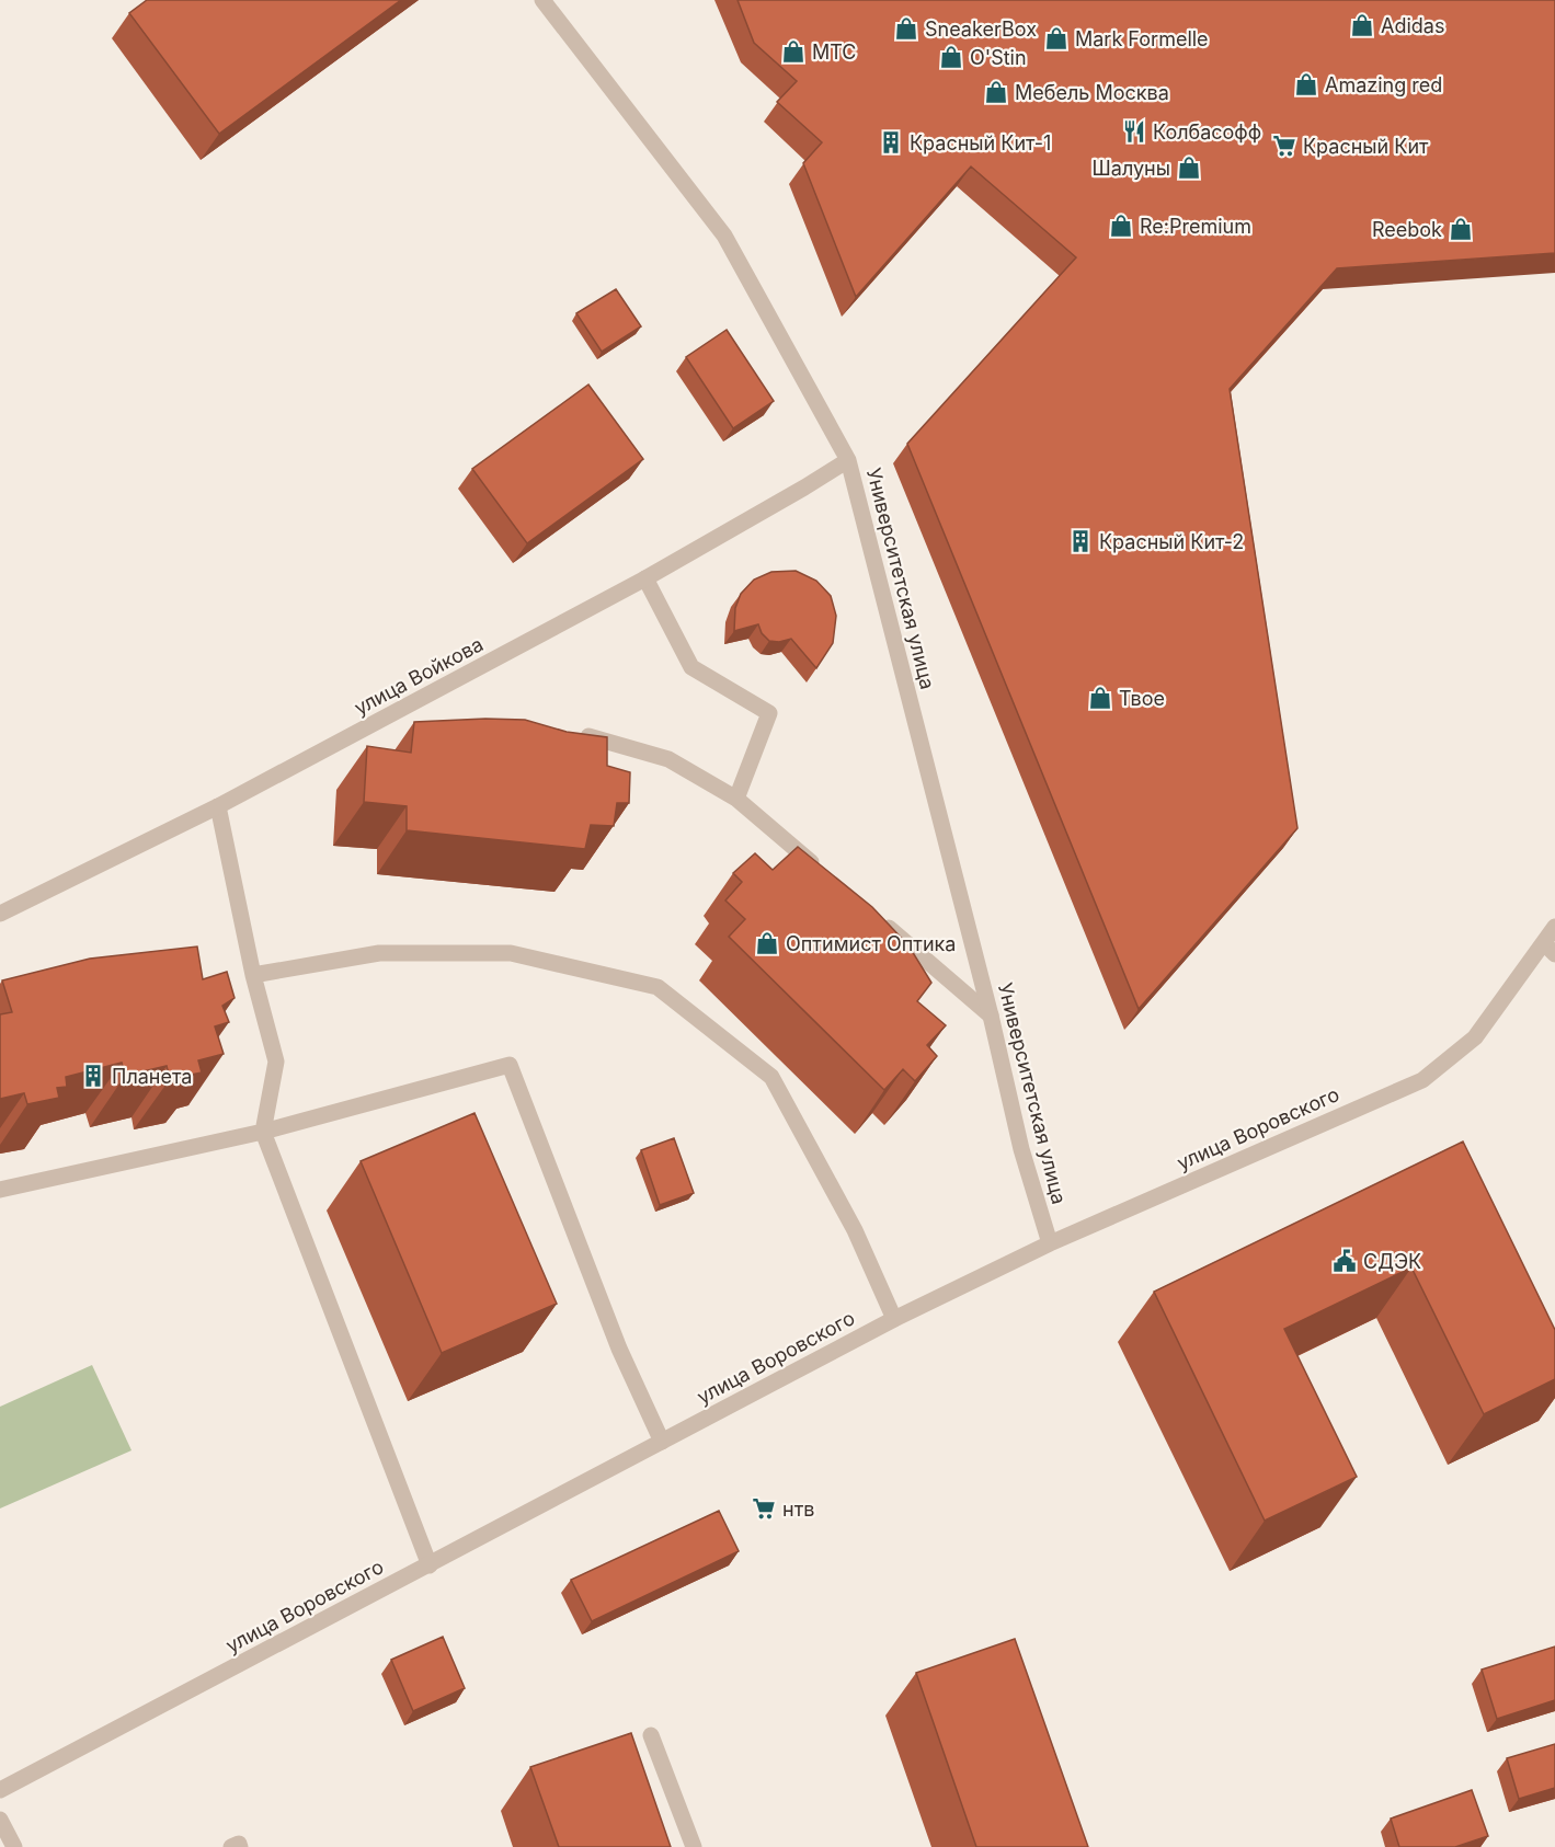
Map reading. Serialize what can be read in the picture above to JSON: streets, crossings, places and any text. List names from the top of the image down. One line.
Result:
{"streets":{"street":["Университетская улица","улица Войкова","улица Воровского"]},"crossings":[["Университетская улица","улица Войкова"],["Университетская улица","улица Воровского"]],"places":{"shop":["Adidas","SneakerBox","Mark Formelle","МТС","O'Stin","Amazing red","Мебель Москва","Шалуны","Re:Premium","Reebok","Твое","Оптимист Оптика"],"restaurant":["Колбасофф"],"building":["Красный Кит-1","Красный Кит-2","Планета"],"supermarket":["Красный Кит","нтв"],"public building":["СДЭК"]}}
